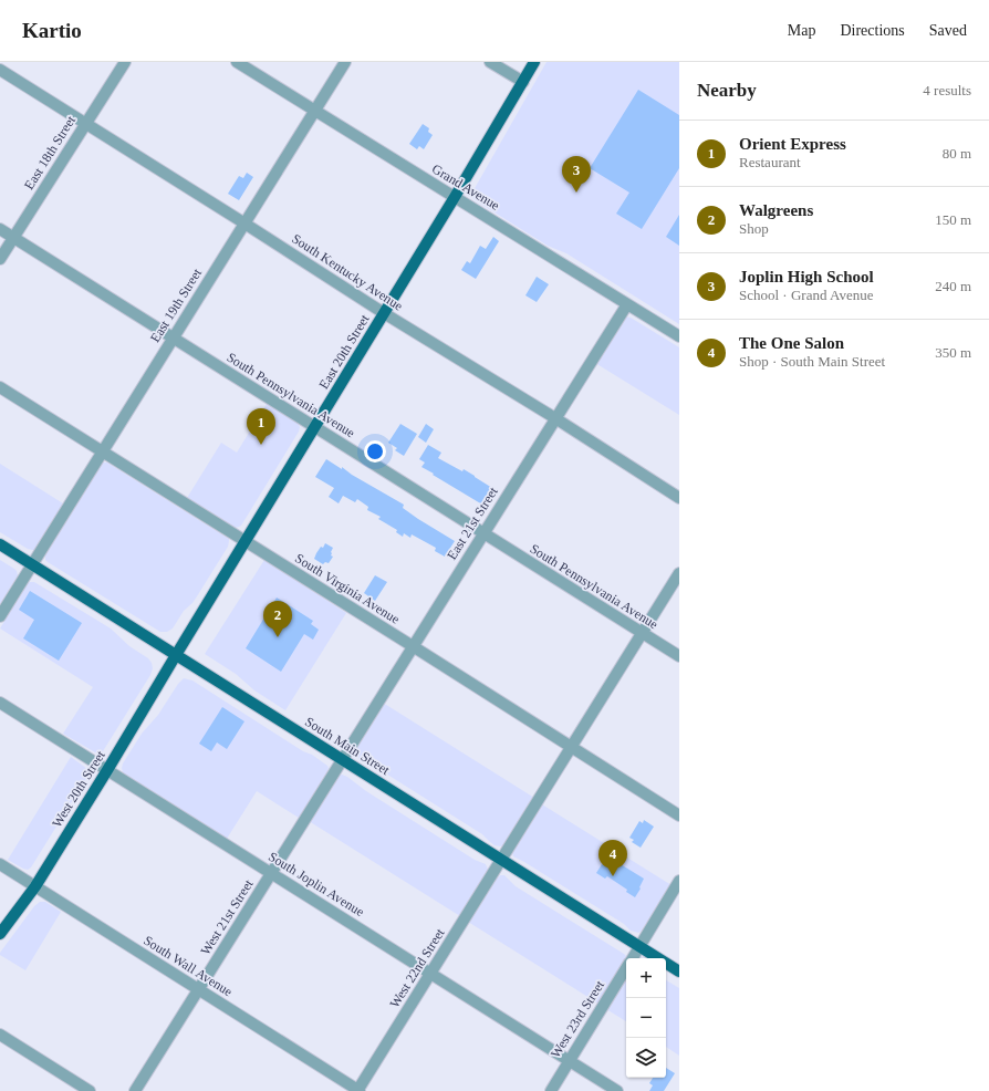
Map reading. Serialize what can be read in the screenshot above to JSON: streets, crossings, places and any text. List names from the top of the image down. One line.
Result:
{"streets":{"main road":["East 20th Street","South Main Street","West 20th Street"],"street":["East 18th Street","Grand Avenue","South Kentucky Avenue","East 19th Street","South Pennsylvania Avenue","East 21st Street","South Virginia Avenue","South Joplin Avenue","West 21st Street","South Wall Avenue","West 22nd Street","West 23rd Street"]},"crossings":[["East 18th Street","South Kentucky Avenue"],["East 18th Street","South Pennsylvania Avenue"],["Grand Avenue","East 19th Street"],["Grand Avenue","East 20th Street"],["Grand Avenue","East 21st Street"],["South Kentucky Avenue","East 19th Street"],["South Kentucky Avenue","East 20th Street"],["South Kentucky Avenue","East 21st Street"],["East 19th Street","South Pennsylvania Avenue"],["East 19th Street","South Virginia Avenue"],["East 19th Street","South Main Street"],["East 20th Street","South Pennsylvania Avenue"],["East 20th Street","South Virginia Avenue"],["East 20th Street","South Main Street"],["East 20th Street","West 20th Street"],["South Pennsylvania Avenue","East 21st Street"],["South Pennsylvania Avenue","West 22nd Street"],["East 21st Street","South Virginia Avenue"],["East 21st Street","South Main Street"],["East 21st Street","West 21st Street"],["South Virginia Avenue","West 22nd Street"],["South Main Street","West 20th Street"],["South Main Street","West 21st Street"],["South Main Street","West 22nd Street"],["South Main Street","West 23rd Street"],["West 20th Street","South Joplin Avenue"],["West 20th Street","South Wall Avenue"],["South Joplin Avenue","West 21st Street"],["South Joplin Avenue","West 22nd Street"],["South Joplin Avenue","West 23rd Street"],["West 21st Street","South Wall Avenue"],["South Wall Avenue","West 22nd Street"]],"page":{"header":"Kartio","nav":["Map","Directions","Saved"],"heading":["Nearby","4 results"],"list":[{"mark":"1","name":"Orient Express","note":"Restaurant","value":"80 m"},{"mark":"2","name":"Walgreens","note":"Shop","value":"150 m"},{"mark":"3","name":"Joplin High School","note":"School · Grand Avenue","value":"240 m"},{"mark":"4","name":"The One Salon","note":"Shop · South Main Street","value":"350 m"}],"pins":["3","1","2","4"],"map_buttons":["+","−"]}}
